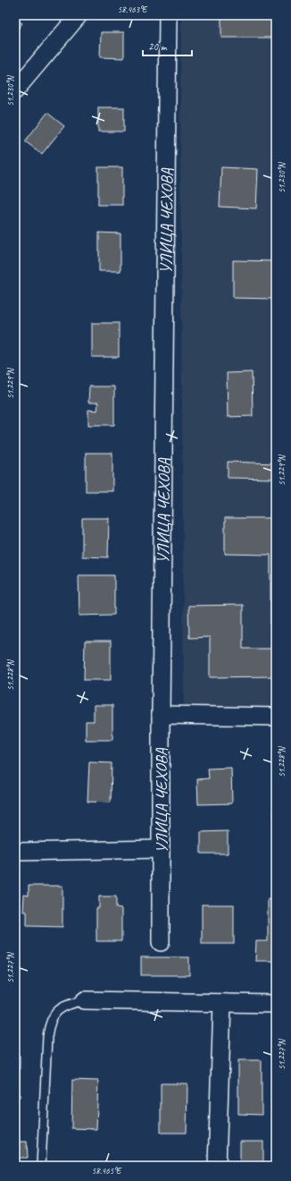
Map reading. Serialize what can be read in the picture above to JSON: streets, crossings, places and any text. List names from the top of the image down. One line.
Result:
{"streets":{"street":["УЛИЦА ЧЕХОВА"]},"scale_bar":"20 m","coordinates":["58.463°E","51.230°N","51.229°N","51.228°N","51.227°N","58.465°E"]}
